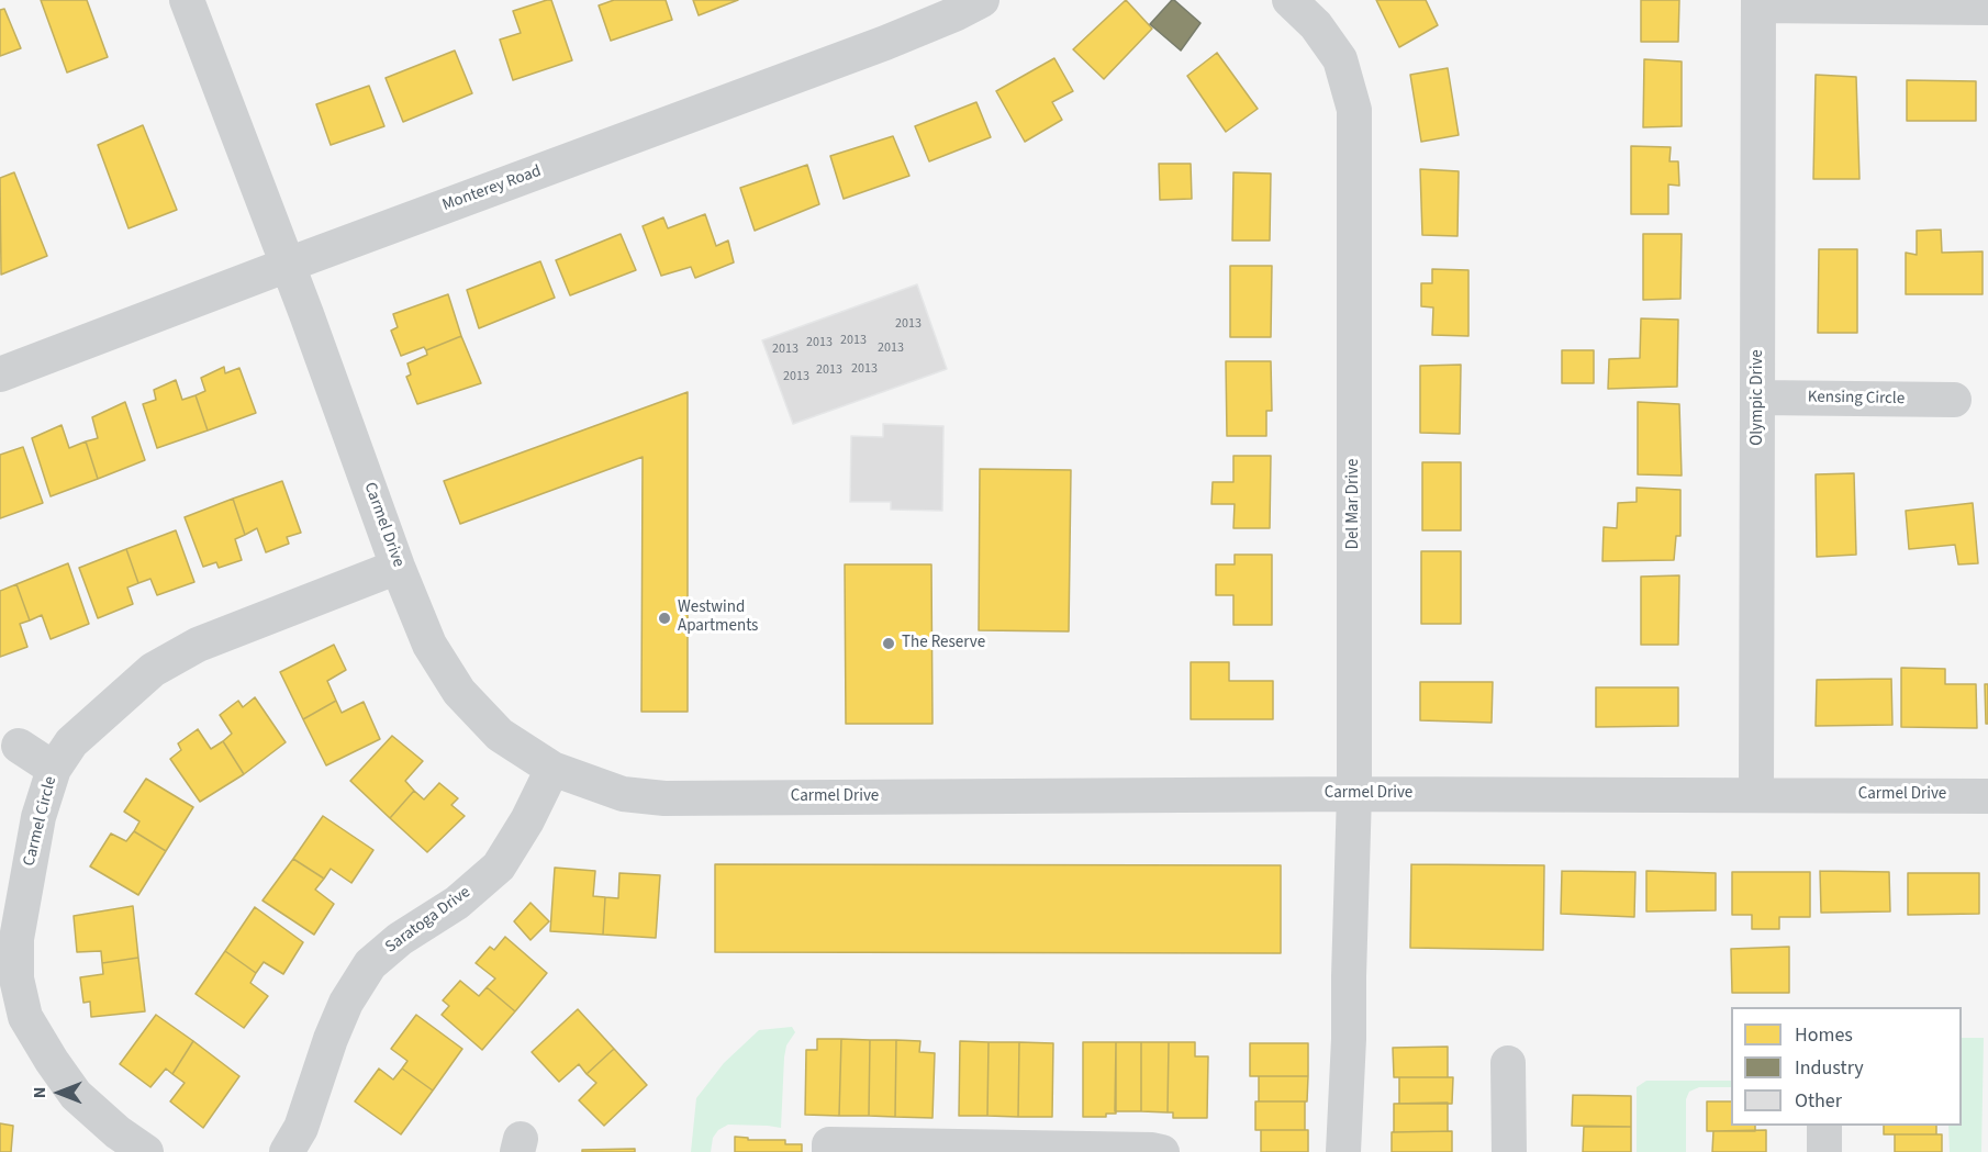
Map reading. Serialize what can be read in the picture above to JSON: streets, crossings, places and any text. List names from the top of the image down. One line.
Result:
{"streets":{"street":["Monterey Road","Olympic Drive","Kensing Circle","Del Mar Drive","Carmel Drive","Carmel Circle","Saratoga Drive"]},"crossings":[["Monterey Road","Carmel Drive"],["Olympic Drive","Kensing Circle"],["Olympic Drive","Carmel Drive"],["Del Mar Drive","Carmel Drive"],["Carmel Drive","Carmel Circle"],["Carmel Drive","Saratoga Drive"]],"places":["Westwind Apartments","The Reserve"],"house_numbers":["2013","2013","2013","2013","2013","2013","2013","2013"],"legend":["Homes","Industry","Other"],"north":"left"}
